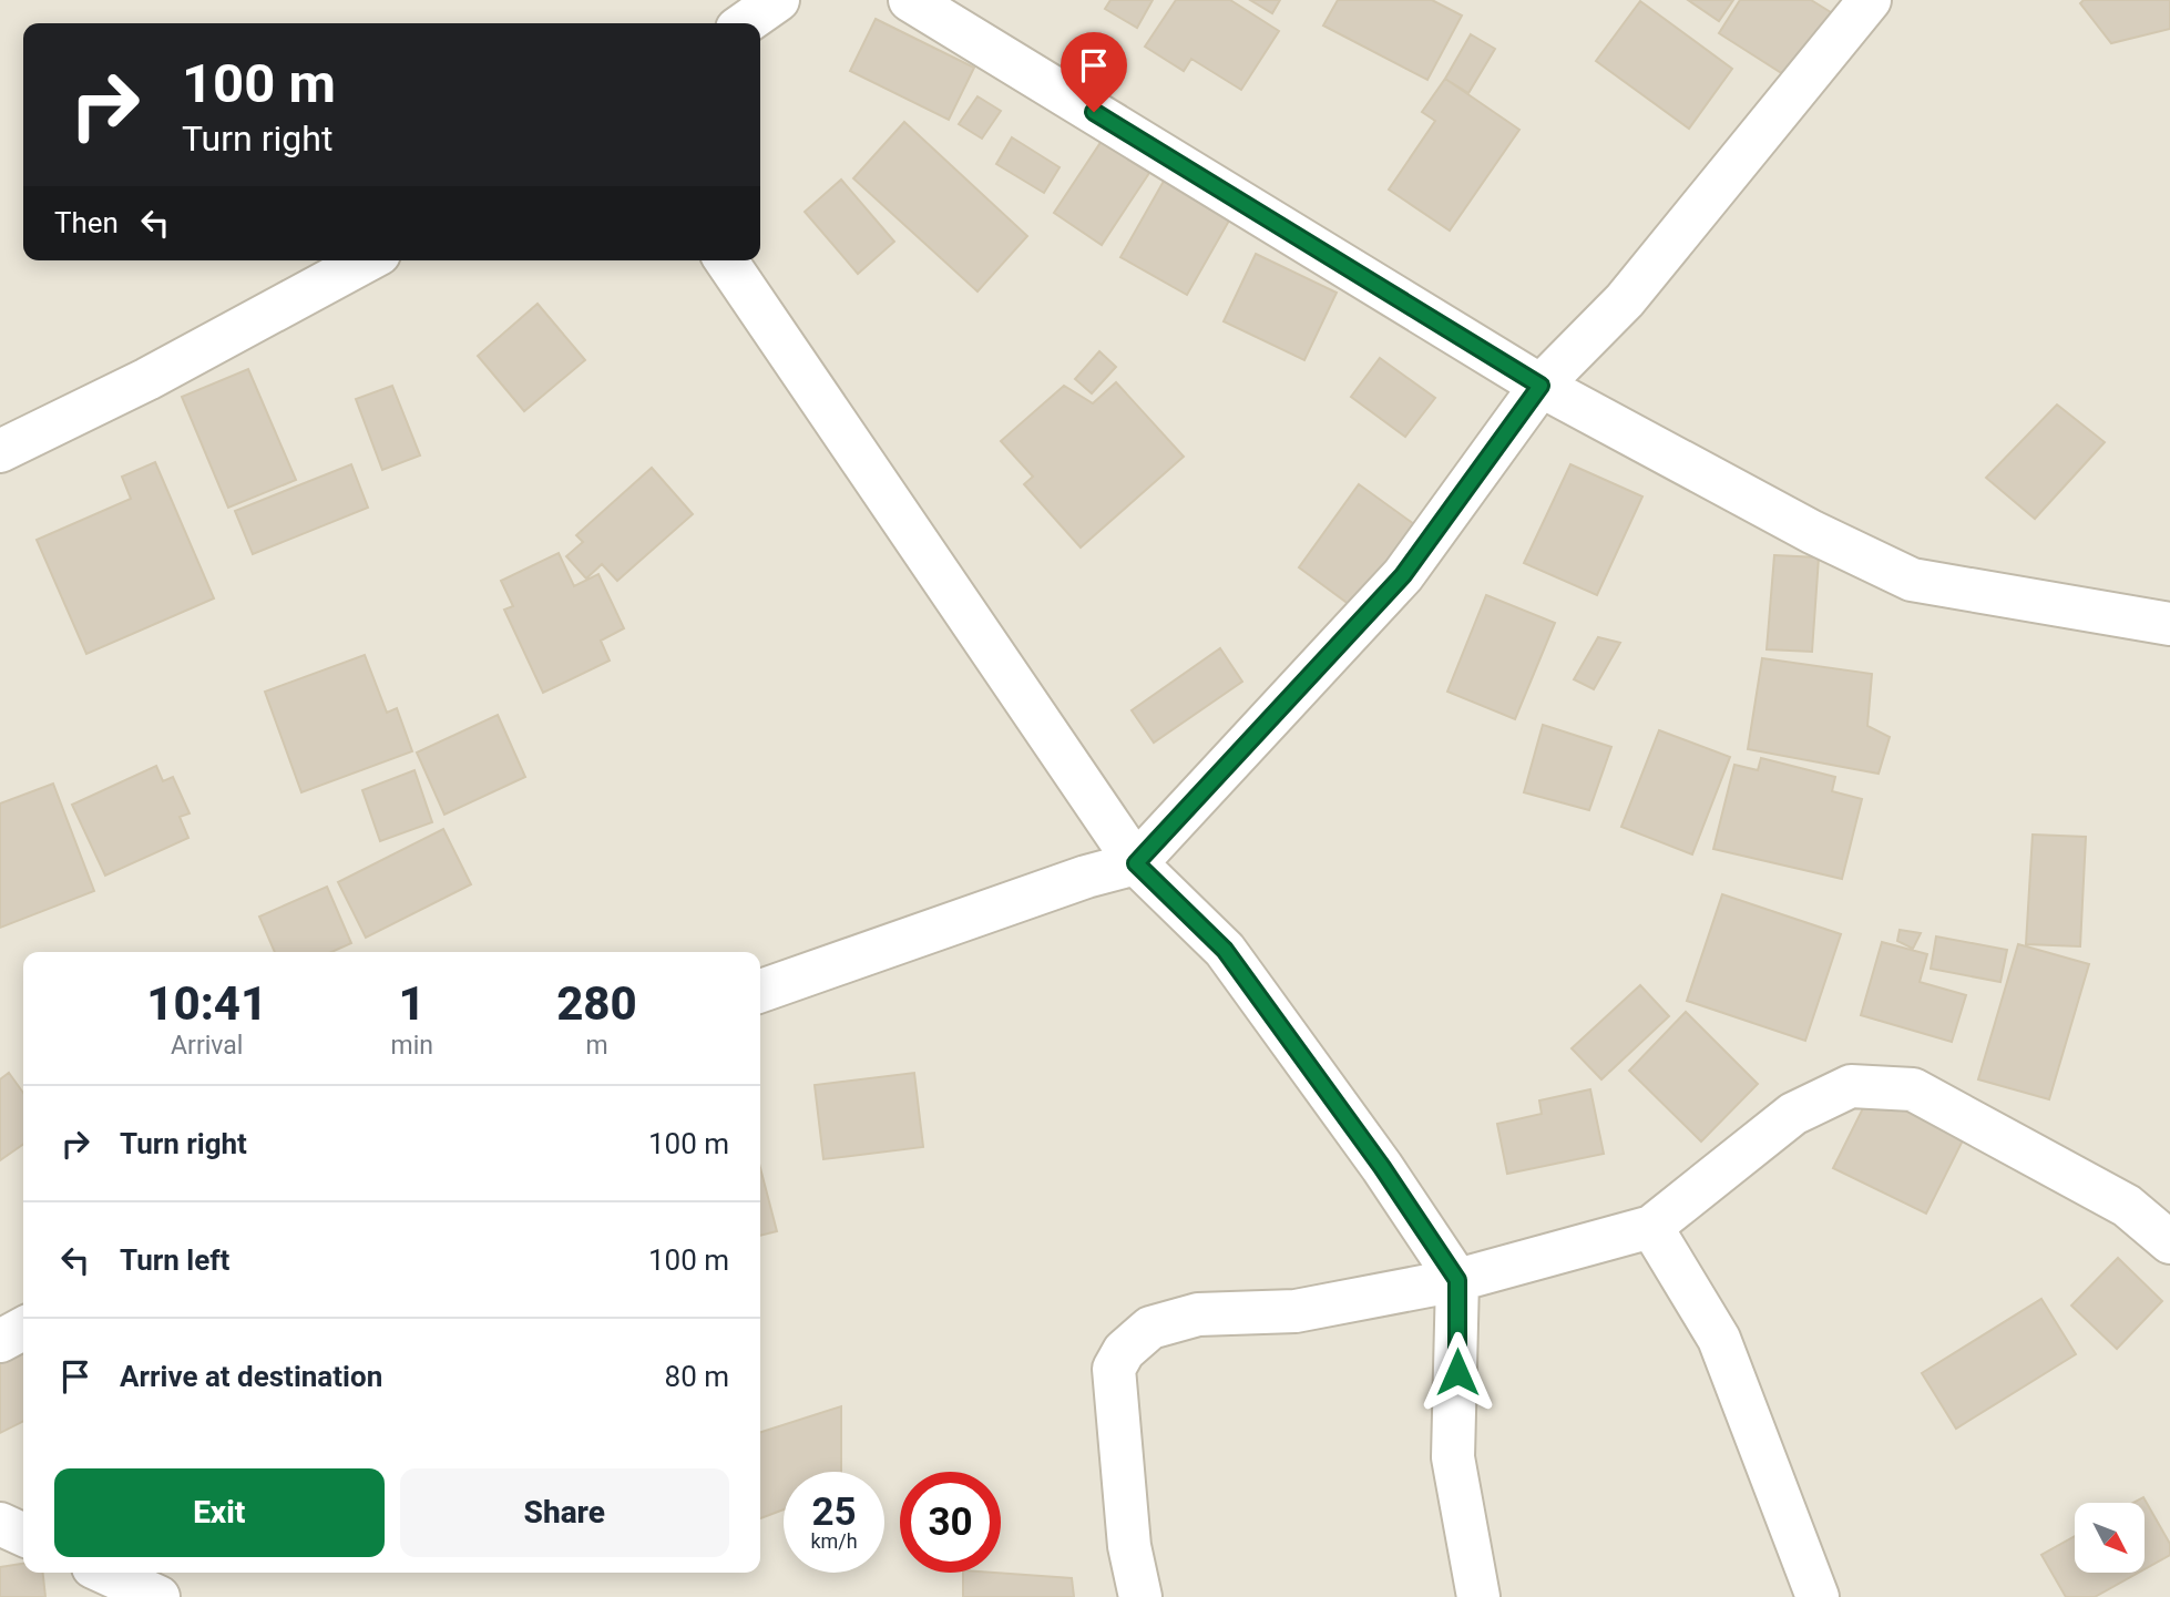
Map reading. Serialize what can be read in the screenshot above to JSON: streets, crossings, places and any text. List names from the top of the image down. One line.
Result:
{"north":"bottom right","page":{"turn":["100 m","Turn right"],"then":"Then","eta":["10:41","Arrival","1","min","280","m"],"list":[{"name":"Turn right","value":"100 m"},{"name":"Turn left","value":"100 m"},{"name":"Arrive at destination","value":"80 m"}],"buttons":["Exit","Share"],"speed":"25 km/h","limit":"30"}}
